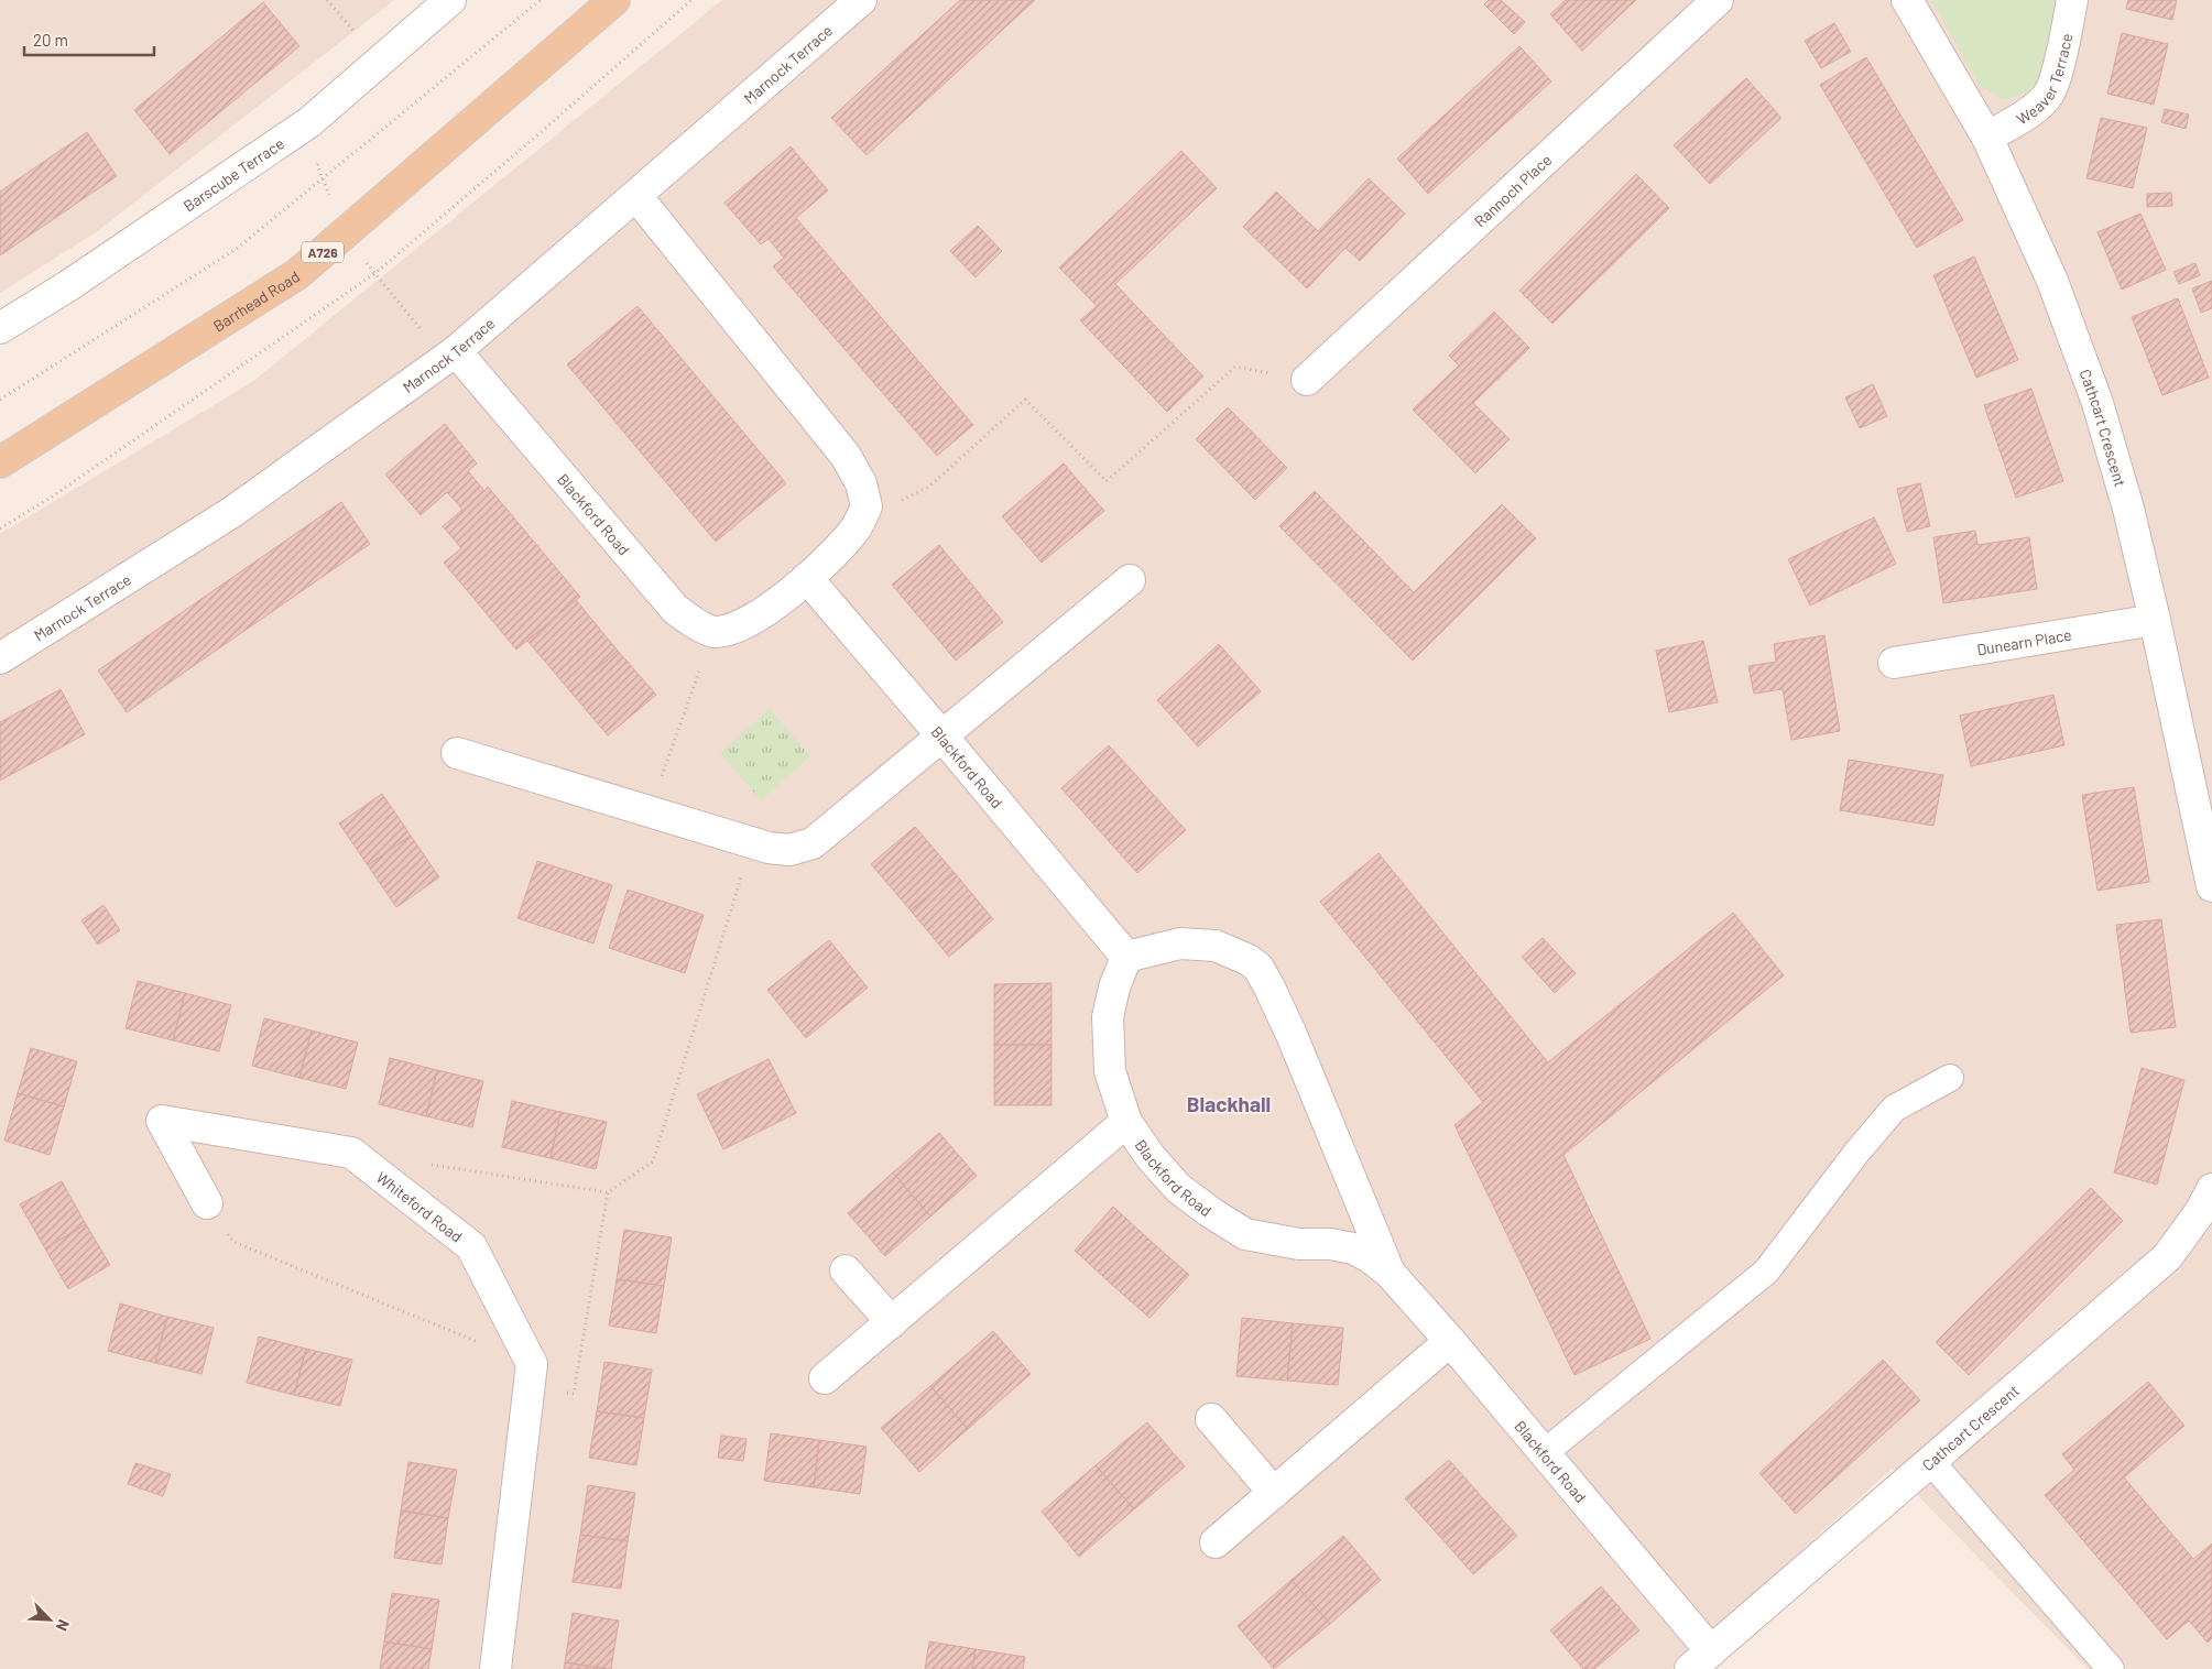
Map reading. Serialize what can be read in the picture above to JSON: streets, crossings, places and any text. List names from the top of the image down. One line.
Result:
{"streets":{"main road":["A726","Barrhead Road"],"street":["Marnock Terrace","Weaver Terrace","Barscube Terrace","Rannoch Place","Cathcart Crescent","Blackford Road","Dunearn Place","Whiteford Road"]},"crossings":[["Marnock Terrace","Blackford Road"],["Weaver Terrace","Cathcart Crescent"],["Cathcart Crescent","Blackford Road"],["Cathcart Crescent","Dunearn Place"]],"districts":["Blackhall"],"scale_bar":"20 m","north":"bottom right"}
